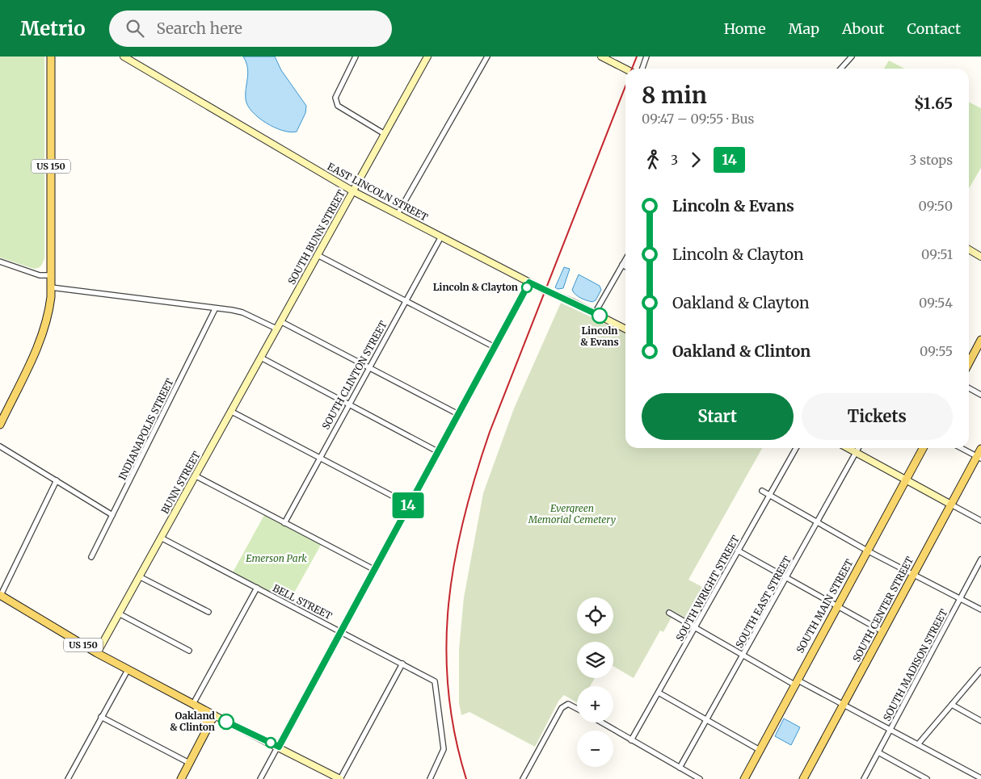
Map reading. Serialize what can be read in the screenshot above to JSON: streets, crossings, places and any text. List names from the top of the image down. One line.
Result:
{"streets":{"main road":["US 150","EAST LINCOLN STREET","SOUTH BUNN STREET","BUNN STREET","SOUTH MAIN STREET","SOUTH CENTER STREET"],"street":["SOUTH CLINTON STREET","INDIANAPOLIS STREET","SOUTH WRIGHT STREET","BELL STREET","SOUTH EAST STREET","SOUTH MADISON STREET"]},"crossings":[["US 150","BUNN STREET"],["EAST LINCOLN STREET","SOUTH BUNN STREET"],["EAST LINCOLN STREET","SOUTH CLINTON STREET"],["SOUTH BUNN STREET","BUNN STREET"],["BUNN STREET","BELL STREET"]],"parks":["Evergreen Memorial Cemetery","Emerson Park"],"places":["Lincoln & Clayton","Lincoln & Evans","Oakland & Clinton"],"lines":["bus line 14"],"page":{"header":"Metrio","search":"Search here","nav":["Home","Map","About","Contact"],"on_map":"14","heading":["8 min","09:47 – 09:55 · Bus","$1.65"],"legs":["3","14","3 stops"],"list":[{"name":"Lincoln & Evans","value":"09:50"},{"name":"Lincoln & Clayton","value":"09:51"},{"name":"Oakland & Clayton","value":"09:54"},{"name":"Oakland & Clinton","value":"09:55"}],"buttons":["Start","Tickets"],"map_buttons":["+","−"]}}
